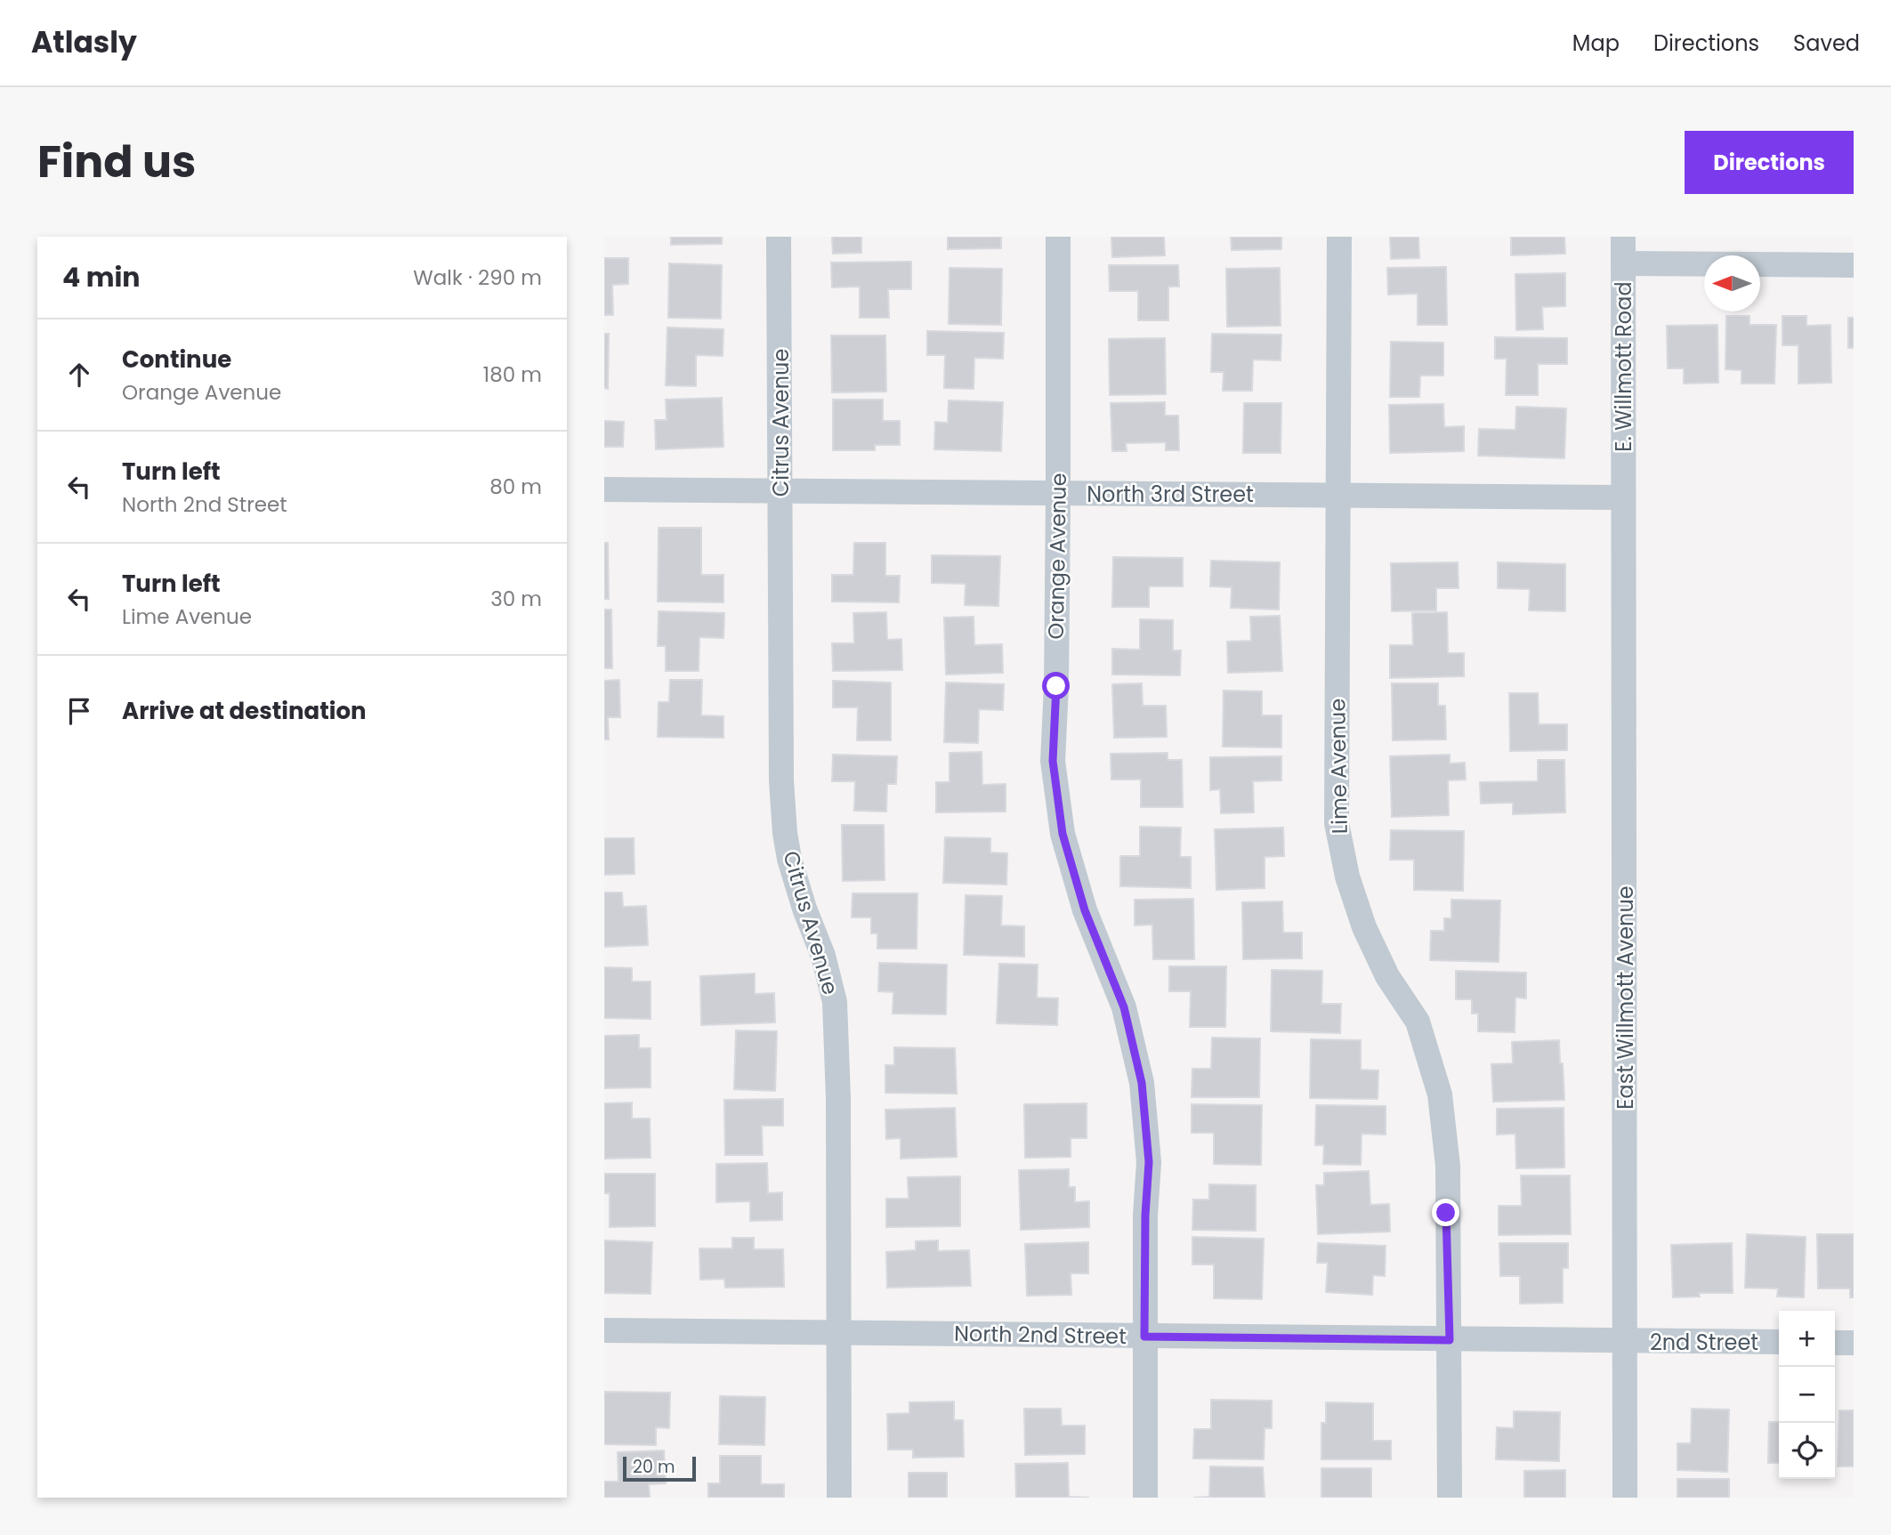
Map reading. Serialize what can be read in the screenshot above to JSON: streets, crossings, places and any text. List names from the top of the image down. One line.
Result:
{"streets":{"street":["E. Willmott Road","Citrus Avenue","North 3rd Street","Orange Avenue","Lime Avenue","East Willmott Avenue","North 2nd Street","2nd Street"]},"crossings":[["E. Willmott Road","North 3rd Street"],["E. Willmott Road","East Willmott Avenue"],["Citrus Avenue","North 3rd Street"],["Citrus Avenue","North 2nd Street"],["North 3rd Street","Orange Avenue"],["North 3rd Street","Lime Avenue"],["North 3rd Street","East Willmott Avenue"],["Orange Avenue","North 2nd Street"],["Lime Avenue","North 2nd Street"],["East Willmott Avenue","North 2nd Street"],["East Willmott Avenue","2nd Street"],["North 2nd Street","2nd Street"]],"scale_bar":"20 m","north":"left","page":{"header":"Atlasly","nav":["Map","Directions","Saved"],"title":"Find us","buttons":"Directions","heading":["4 min","Walk · 290 m"],"list":[["Continue","Orange Avenue","180 m"],["Turn left","North 2nd Street","80 m"],["Turn left","Lime Avenue","30 m"],"Arrive at destination"],"map_buttons":["+","−"],"scale":"20 m"}}
